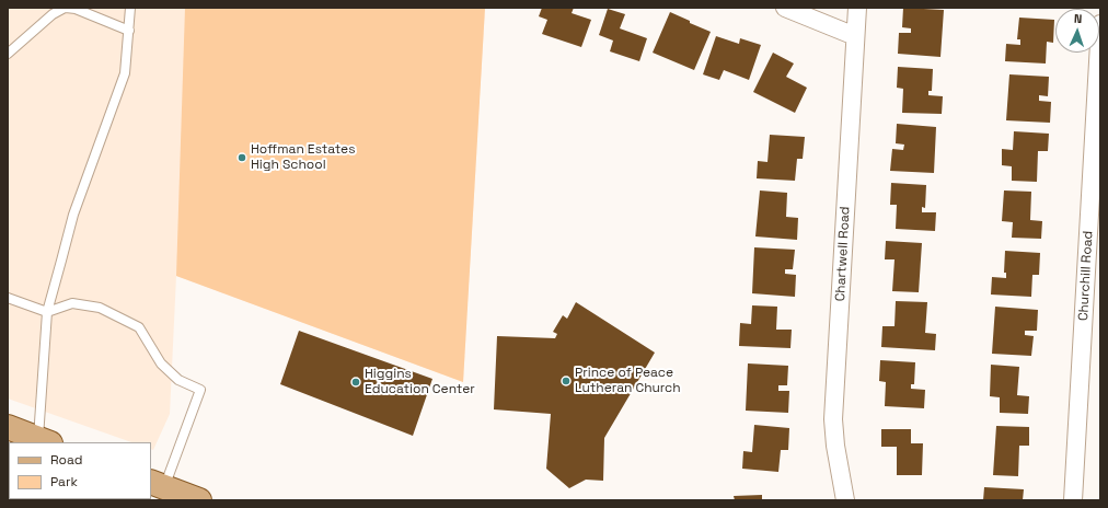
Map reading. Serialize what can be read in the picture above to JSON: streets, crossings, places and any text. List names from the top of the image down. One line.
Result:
{"streets":{"street":["Chartwell Road","Churchill Road"]},"places":["Hoffman Estates High School","Prince of Peace Lutheran Church","Higgins Education Center"],"legend":["Road","Park"],"north":"top"}
